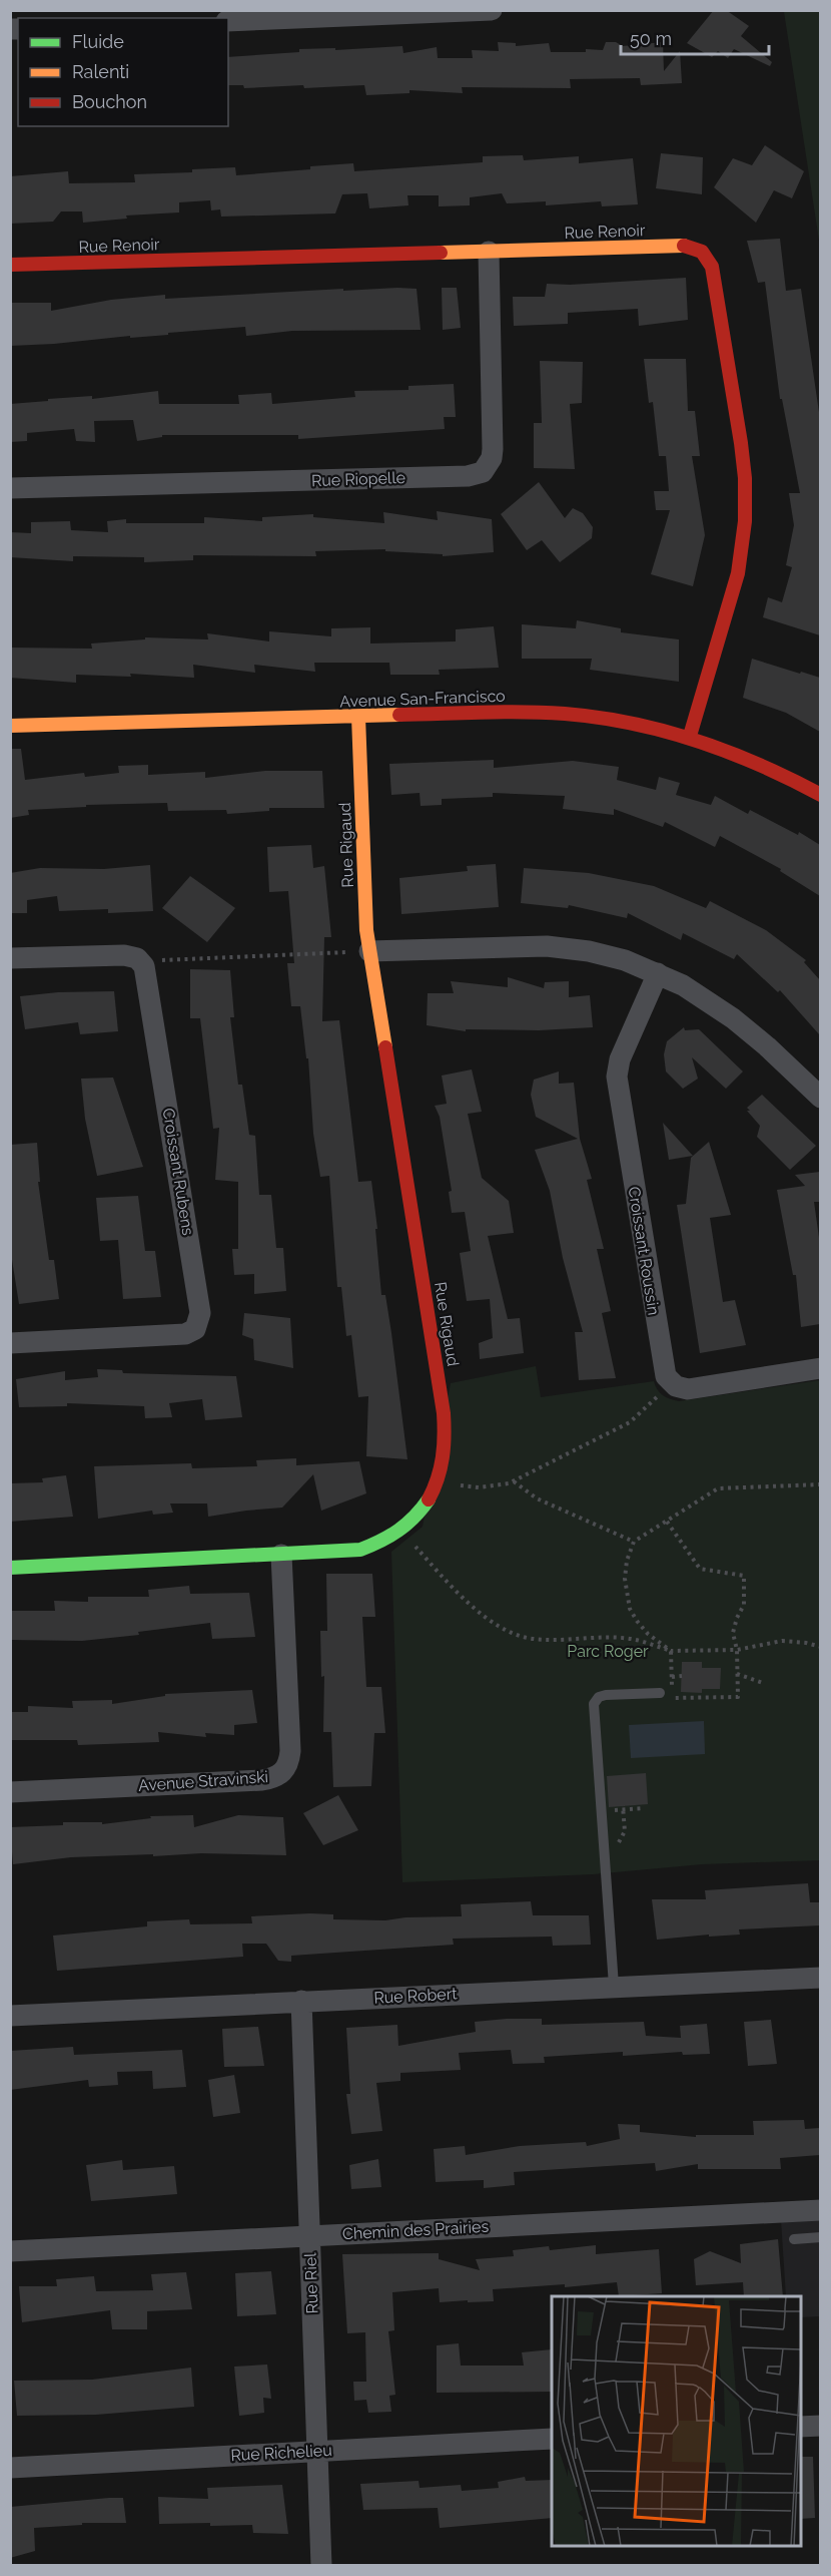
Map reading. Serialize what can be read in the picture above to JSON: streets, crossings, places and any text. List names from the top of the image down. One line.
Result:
{"streets":{"street":["Rue Renoir","Rue Riopelle","Avenue San-Francisco","Rue Rigaud","Croissant Rubens","Croissant Roussin","Avenue Stravinski","Rue Robert","Chemin des Prairies","Rue Riel","Rue Richelieu"]},"crossings":[["Rue Renoir","Rue Riopelle"],["Rue Renoir","Avenue San-Francisco"],["Avenue San-Francisco","Rue Rigaud"],["Rue Rigaud","Avenue Stravinski"],["Rue Robert","Rue Riel"],["Chemin des Prairies","Rue Riel"],["Rue Riel","Rue Richelieu"]],"parks":["Parc Roger"],"legend":["Fluide","Ralenti","Bouchon"],"scale_bar":"50 m"}
